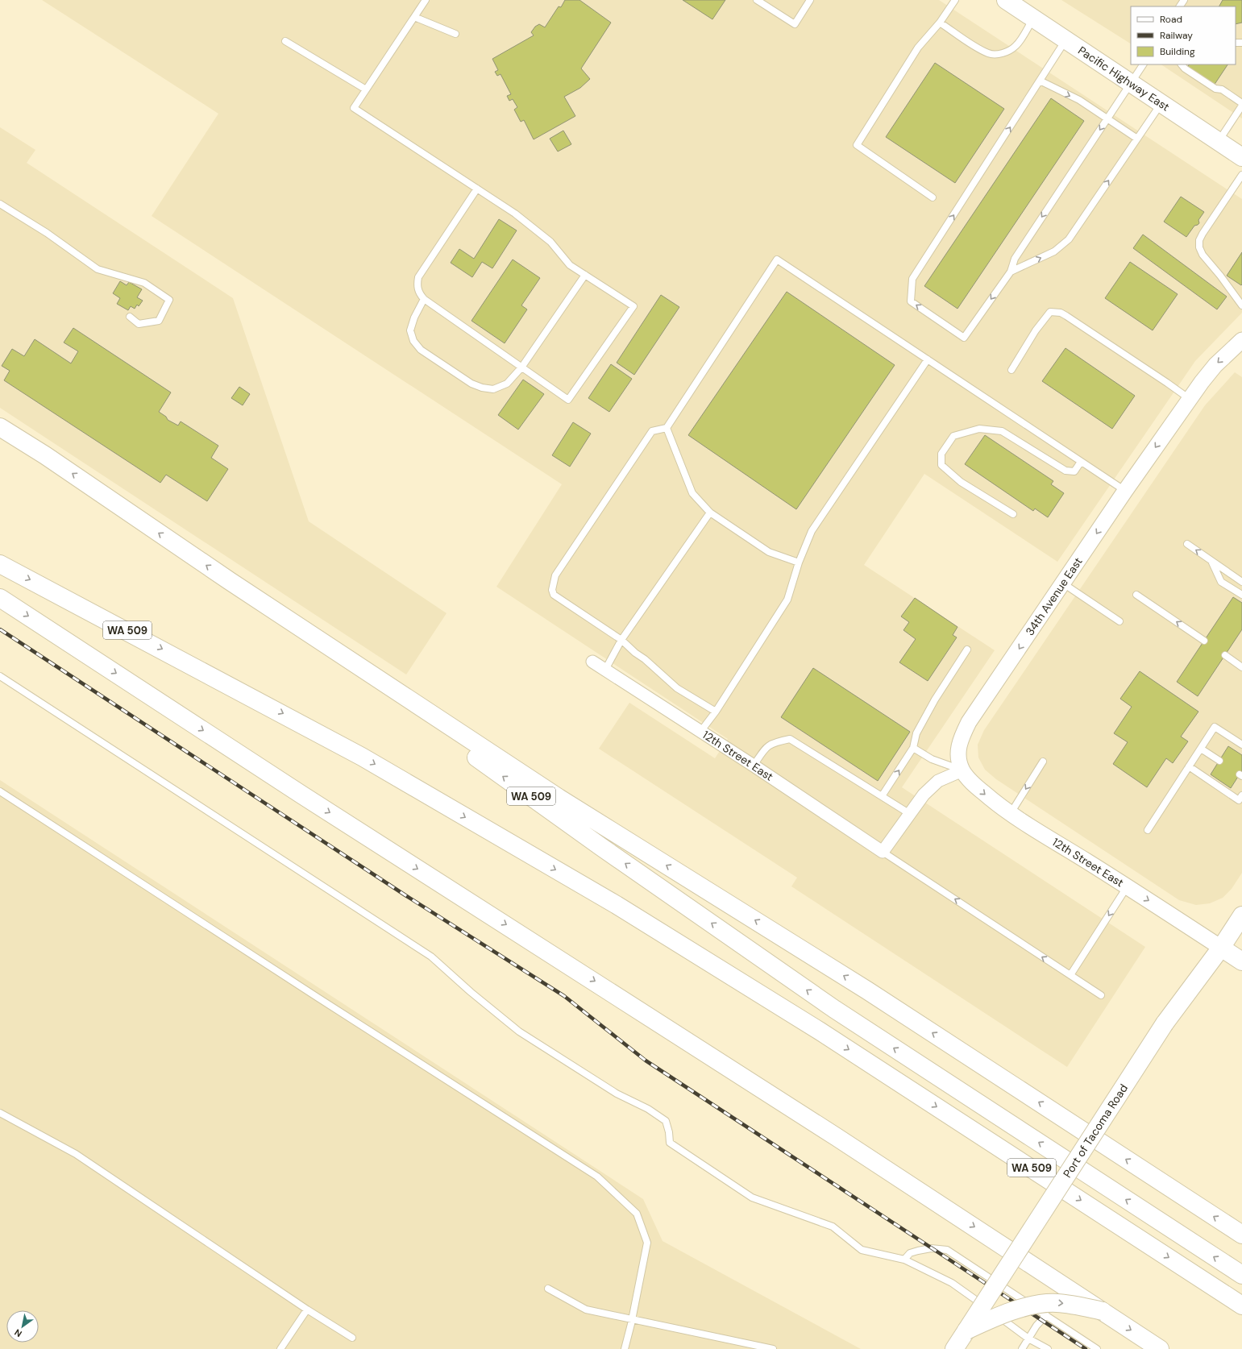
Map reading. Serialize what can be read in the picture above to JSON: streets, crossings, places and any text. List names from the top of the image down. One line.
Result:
{"streets":{"main road":["Pacific Highway East","WA 509","Port of Tacoma Road"],"street":["34th Avenue East","12th Street East"]},"crossings":[["34th Avenue East","12th Street East"],["12th Street East","Port of Tacoma Road"]],"one_way":["34th Avenue East"],"legend":["Road","Railway","Building"],"north":"bottom left"}
